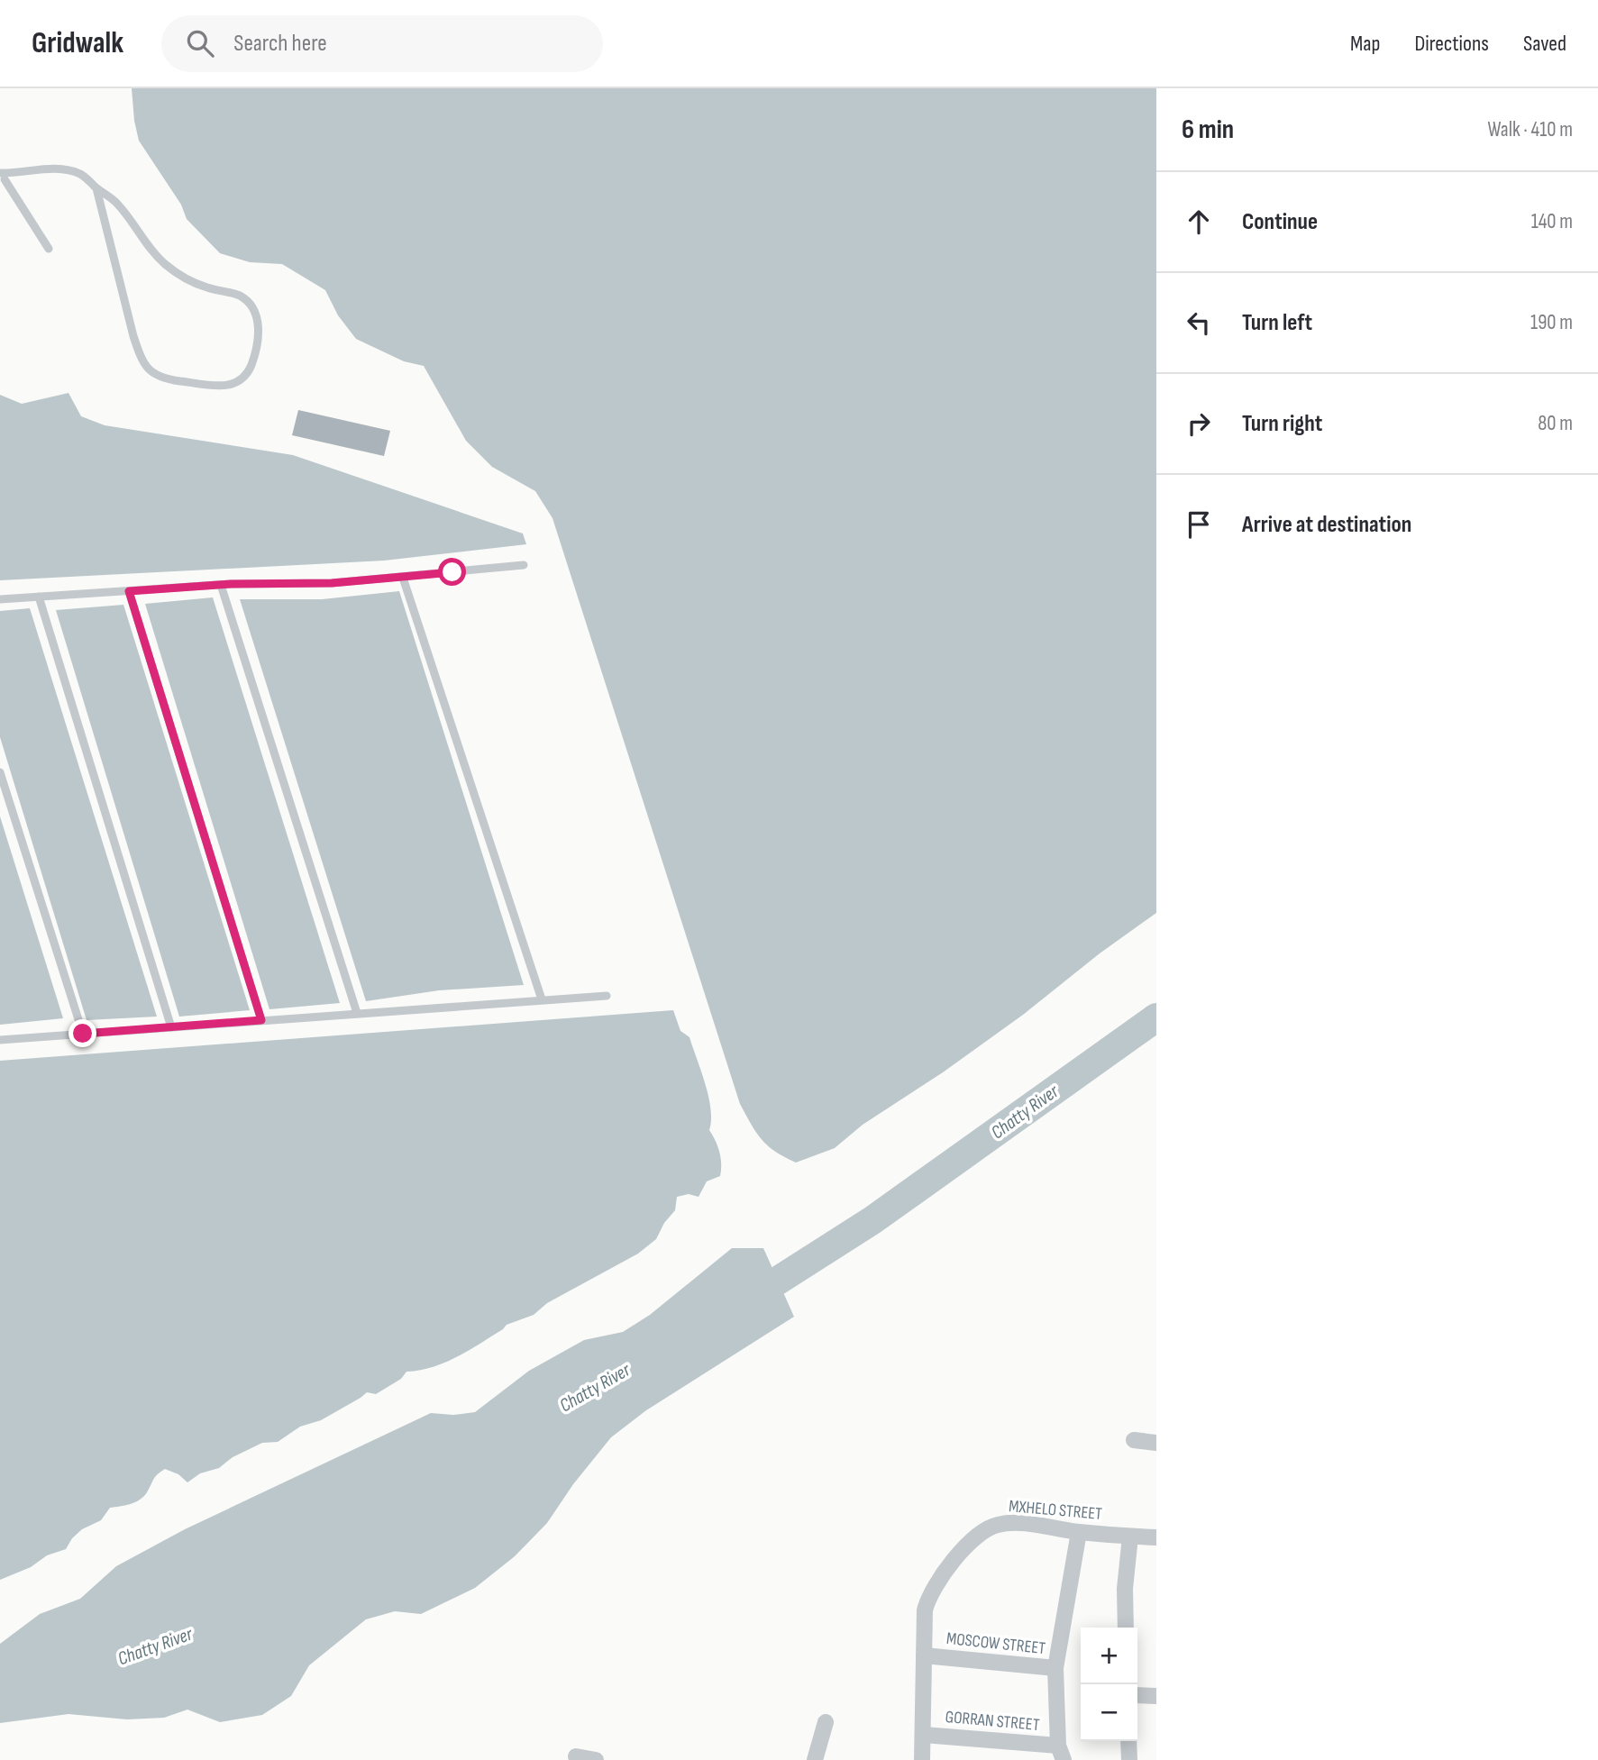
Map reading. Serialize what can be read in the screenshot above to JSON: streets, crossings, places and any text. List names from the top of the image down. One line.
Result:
{"streets":{"street":["MXHELO STREET","MOSCOW STREET","GORRAN STREET"]},"crossings":[["MXHELO STREET","MOSCOW STREET"],["MOSCOW STREET","GORRAN STREET"]],"water":["Chatty River"],"page":{"header":"Gridwalk","search":"Search here","nav":["Map","Directions","Saved"],"heading":["6 min","Walk · 410 m"],"list":[["Continue","140 m"],["Turn left","190 m"],["Turn right","80 m"],"Arrive at destination"],"map_buttons":["+","−"]}}
